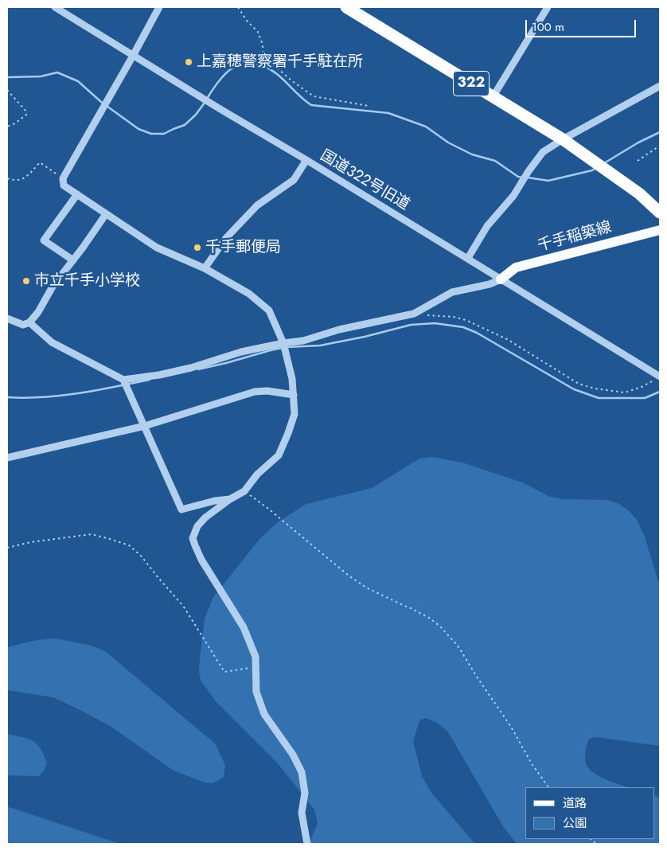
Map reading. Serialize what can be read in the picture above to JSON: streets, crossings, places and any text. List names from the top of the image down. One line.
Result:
{"streets":{"highway":["322"],"main road":["千手稲築線"],"street":["国道322号旧道"]},"crossings":[["国道322号旧道","千手稲築線"]],"places":["上嘉穂警察署千手駐在所","千手郵便局","市立千手小学校"],"legend":["道路","公園"],"scale_bar":"100 m"}
